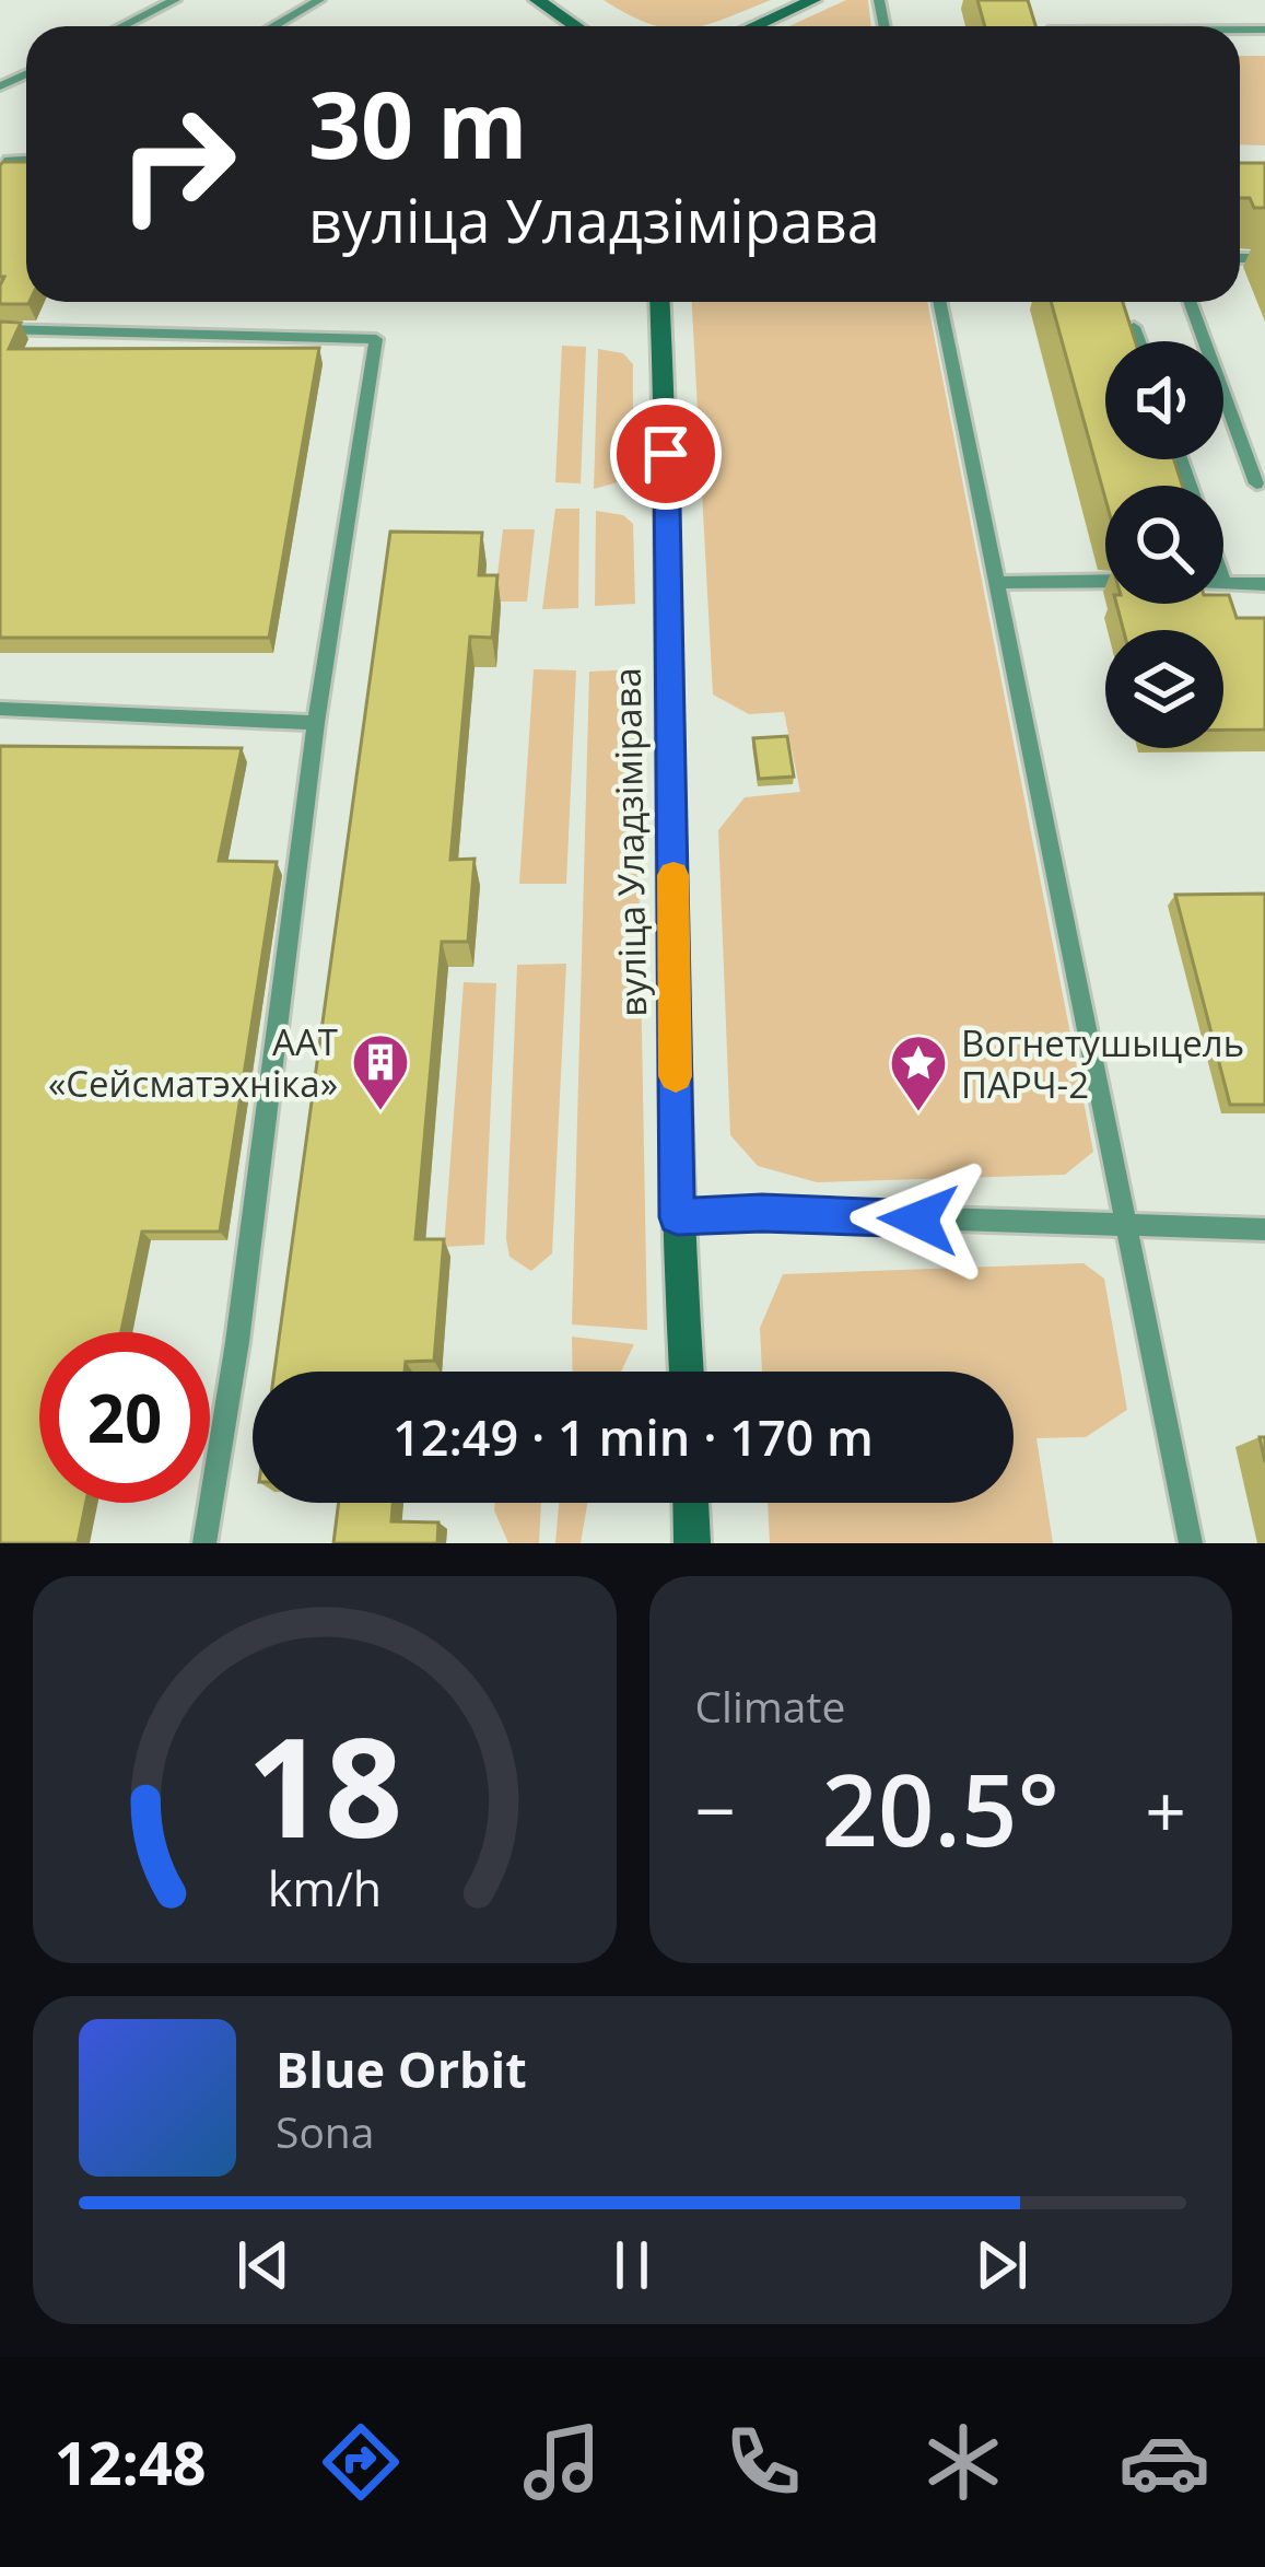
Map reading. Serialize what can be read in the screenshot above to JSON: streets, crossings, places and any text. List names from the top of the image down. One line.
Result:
{"streets":{"main road":["вуліца Уладзімірава"]},"places":{"building":["ААТ «Сейсматэхніка»"],"place":["Вогнетушыцель ПАРЧ-2"]},"page":{"turn":["30 m","вуліца Уладзімірава"],"limit":"20","trip":"12:49 · 1 min · 170 m","tile":"Climate","heat":["−","20.5°","+"],"song":["Blue Orbit","Sona"],"tabs":"12:48","gauge":["18","km/h"]}}
